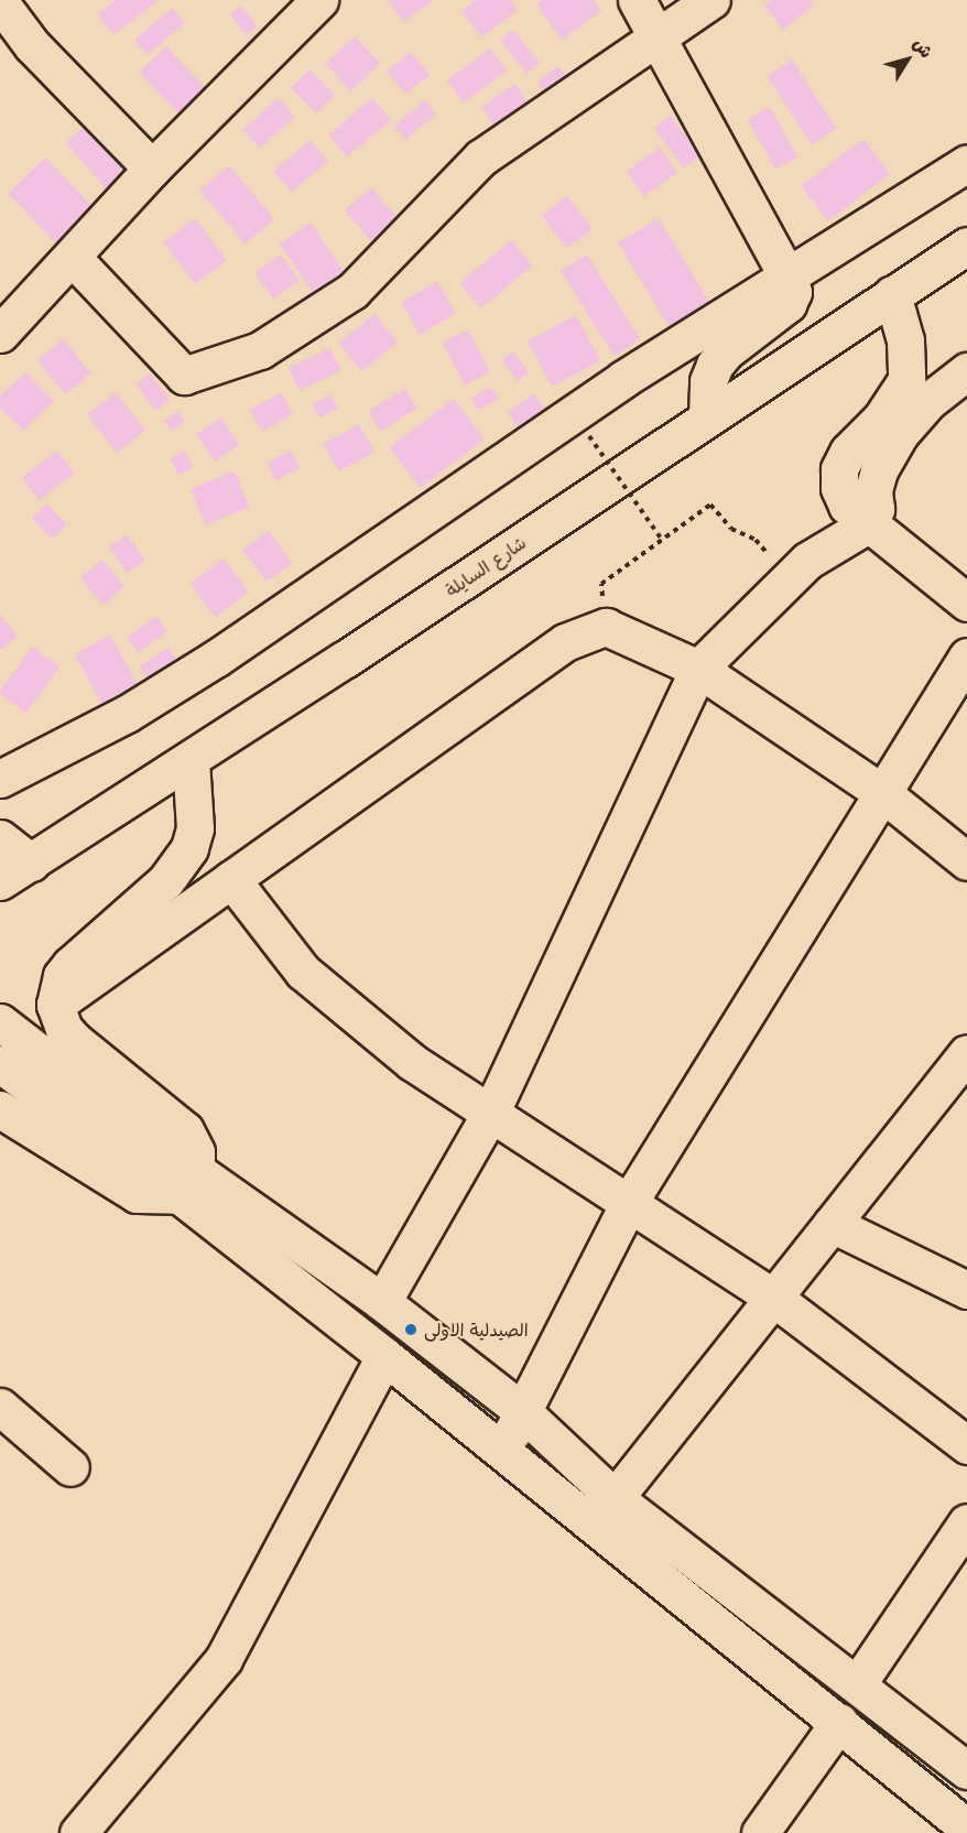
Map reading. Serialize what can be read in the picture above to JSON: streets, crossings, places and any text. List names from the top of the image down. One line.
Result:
{"streets":{"street":["شارع السايلة"]},"places":["الصيدلية الاولى"],"north":"top right"}
